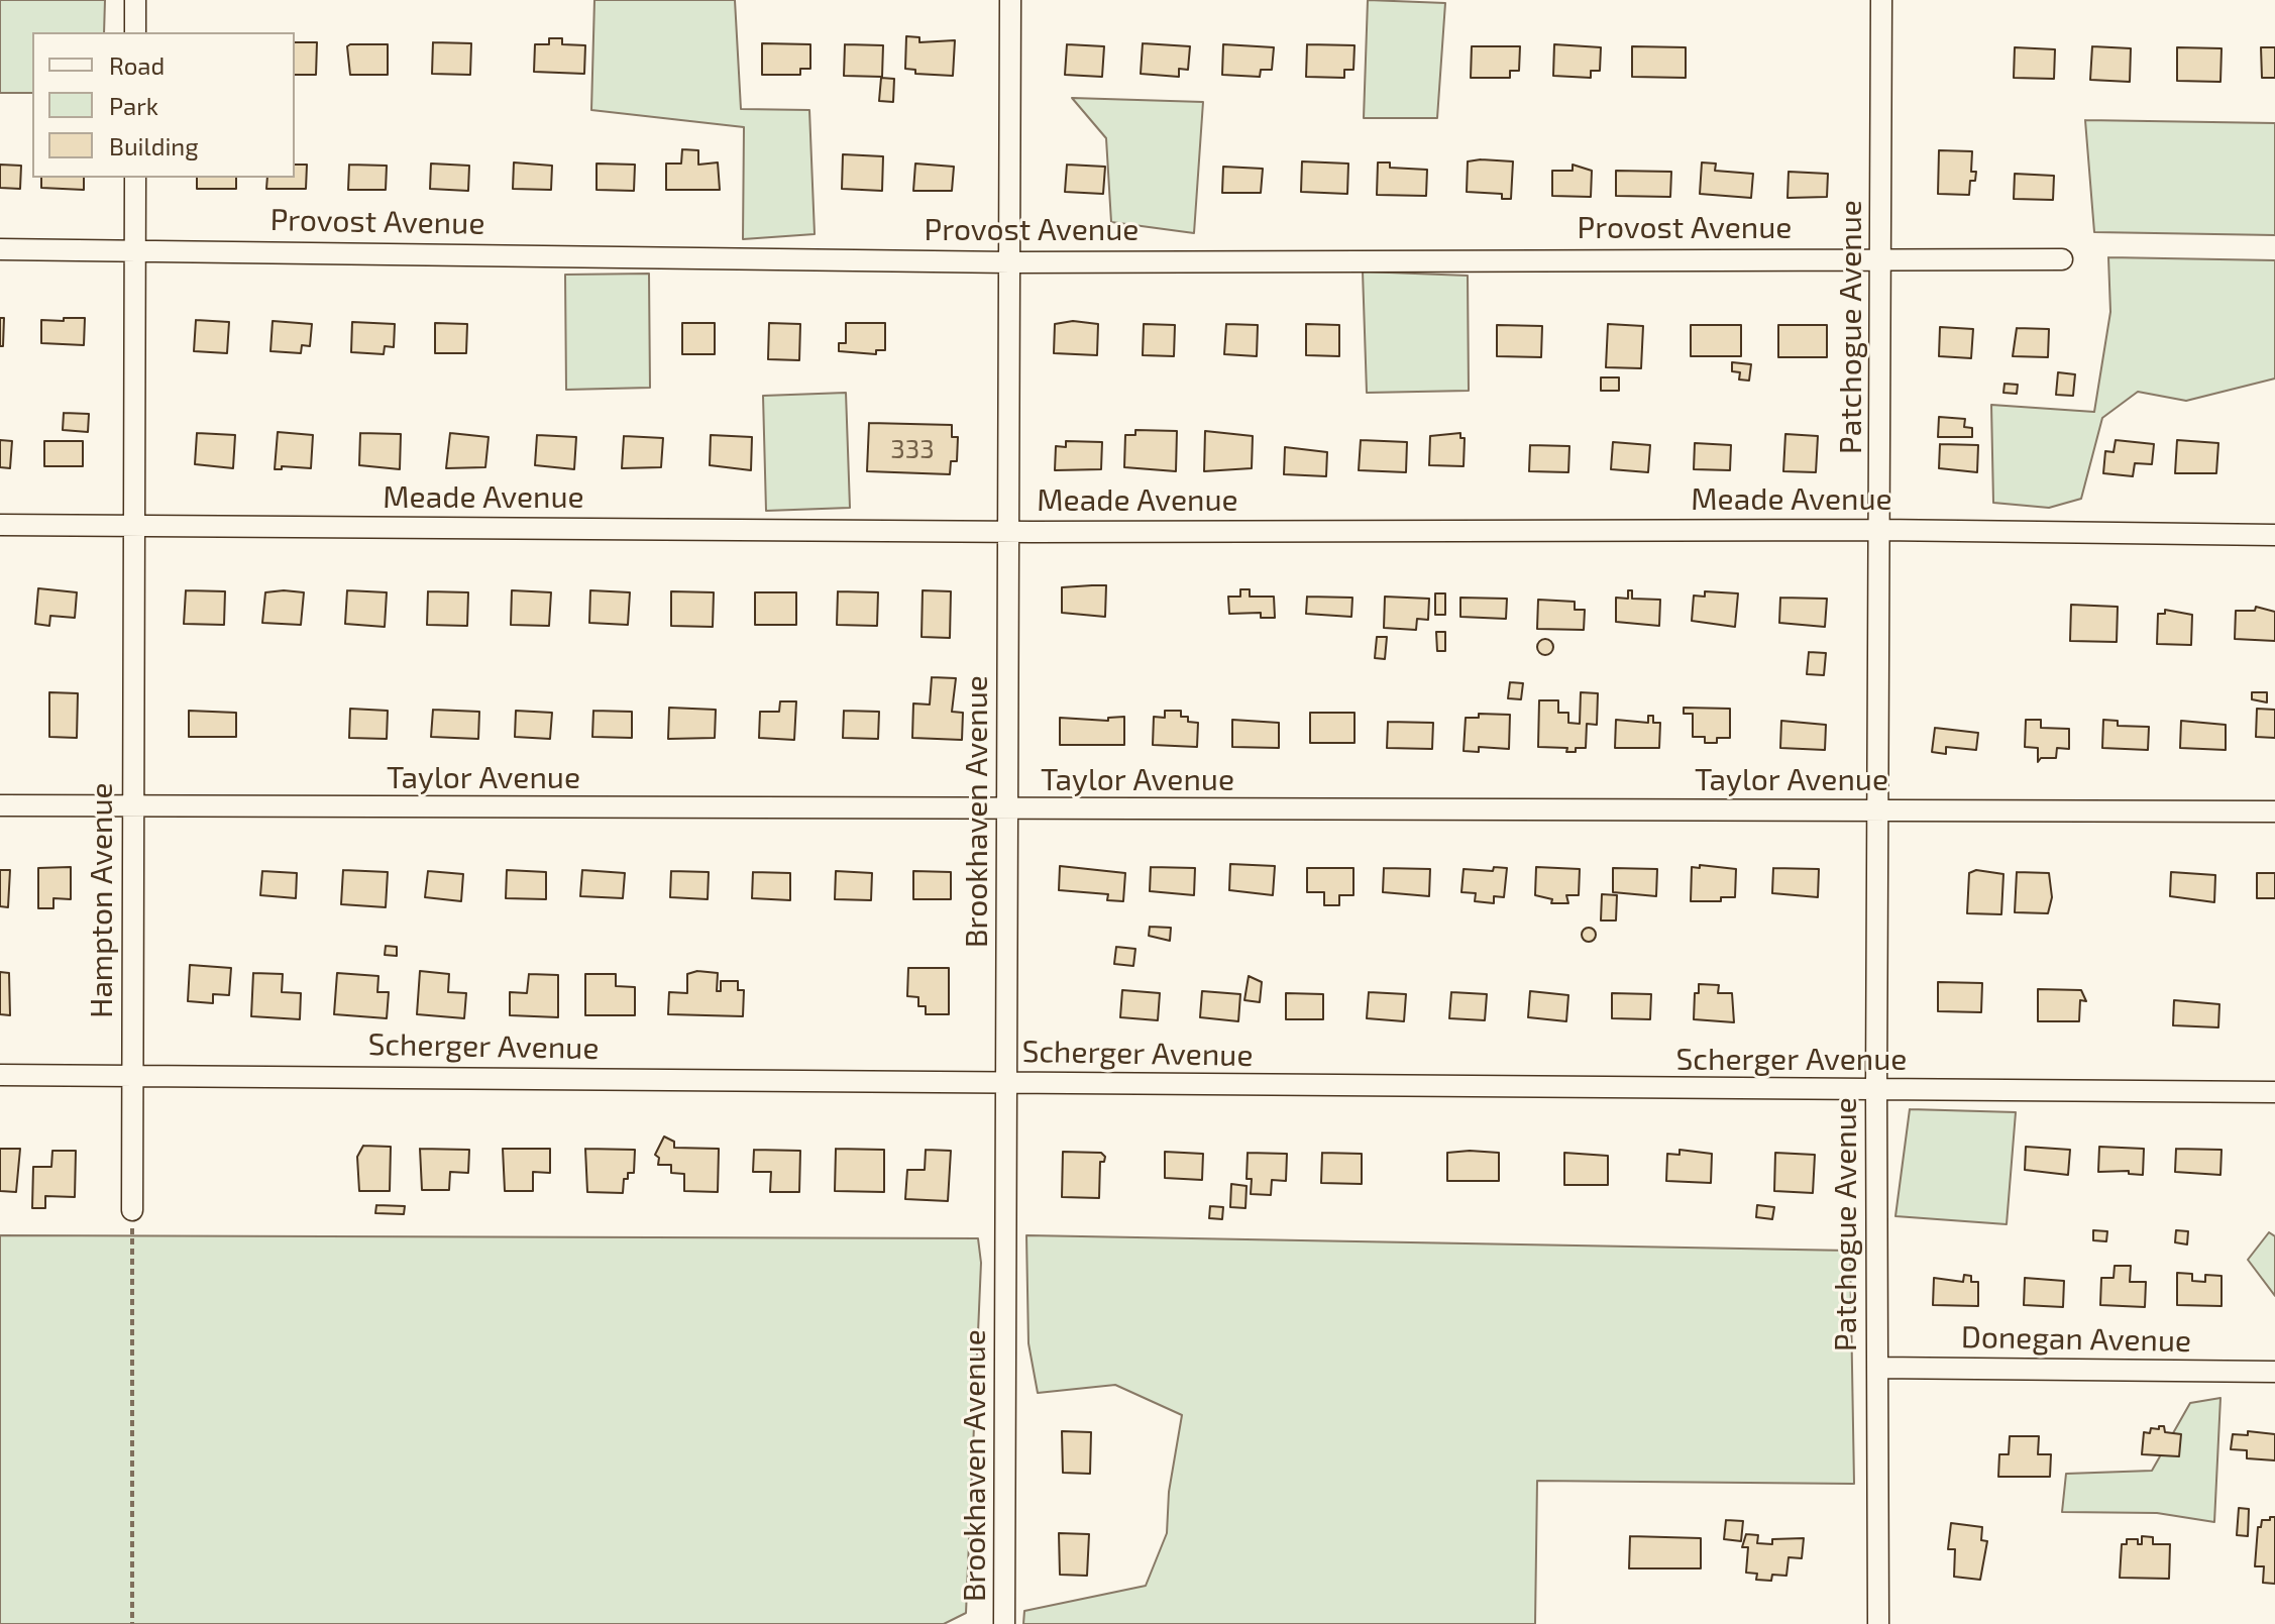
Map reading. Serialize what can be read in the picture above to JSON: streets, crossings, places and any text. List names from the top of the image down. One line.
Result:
{"streets":{"street":["Provost Avenue","Patchogue Avenue","Meade Avenue","Taylor Avenue","Brookhaven Avenue","Hampton Avenue","Scherger Avenue","Donegan Avenue"]},"crossings":[["Provost Avenue","Patchogue Avenue"],["Provost Avenue","Brookhaven Avenue"],["Provost Avenue","Hampton Avenue"],["Patchogue Avenue","Meade Avenue"],["Patchogue Avenue","Taylor Avenue"],["Patchogue Avenue","Scherger Avenue"],["Patchogue Avenue","Donegan Avenue"],["Meade Avenue","Brookhaven Avenue"],["Meade Avenue","Hampton Avenue"],["Taylor Avenue","Brookhaven Avenue"],["Taylor Avenue","Hampton Avenue"],["Brookhaven Avenue","Scherger Avenue"],["Hampton Avenue","Scherger Avenue"]],"house_numbers":["333"],"legend":["Road","Park","Building"]}
